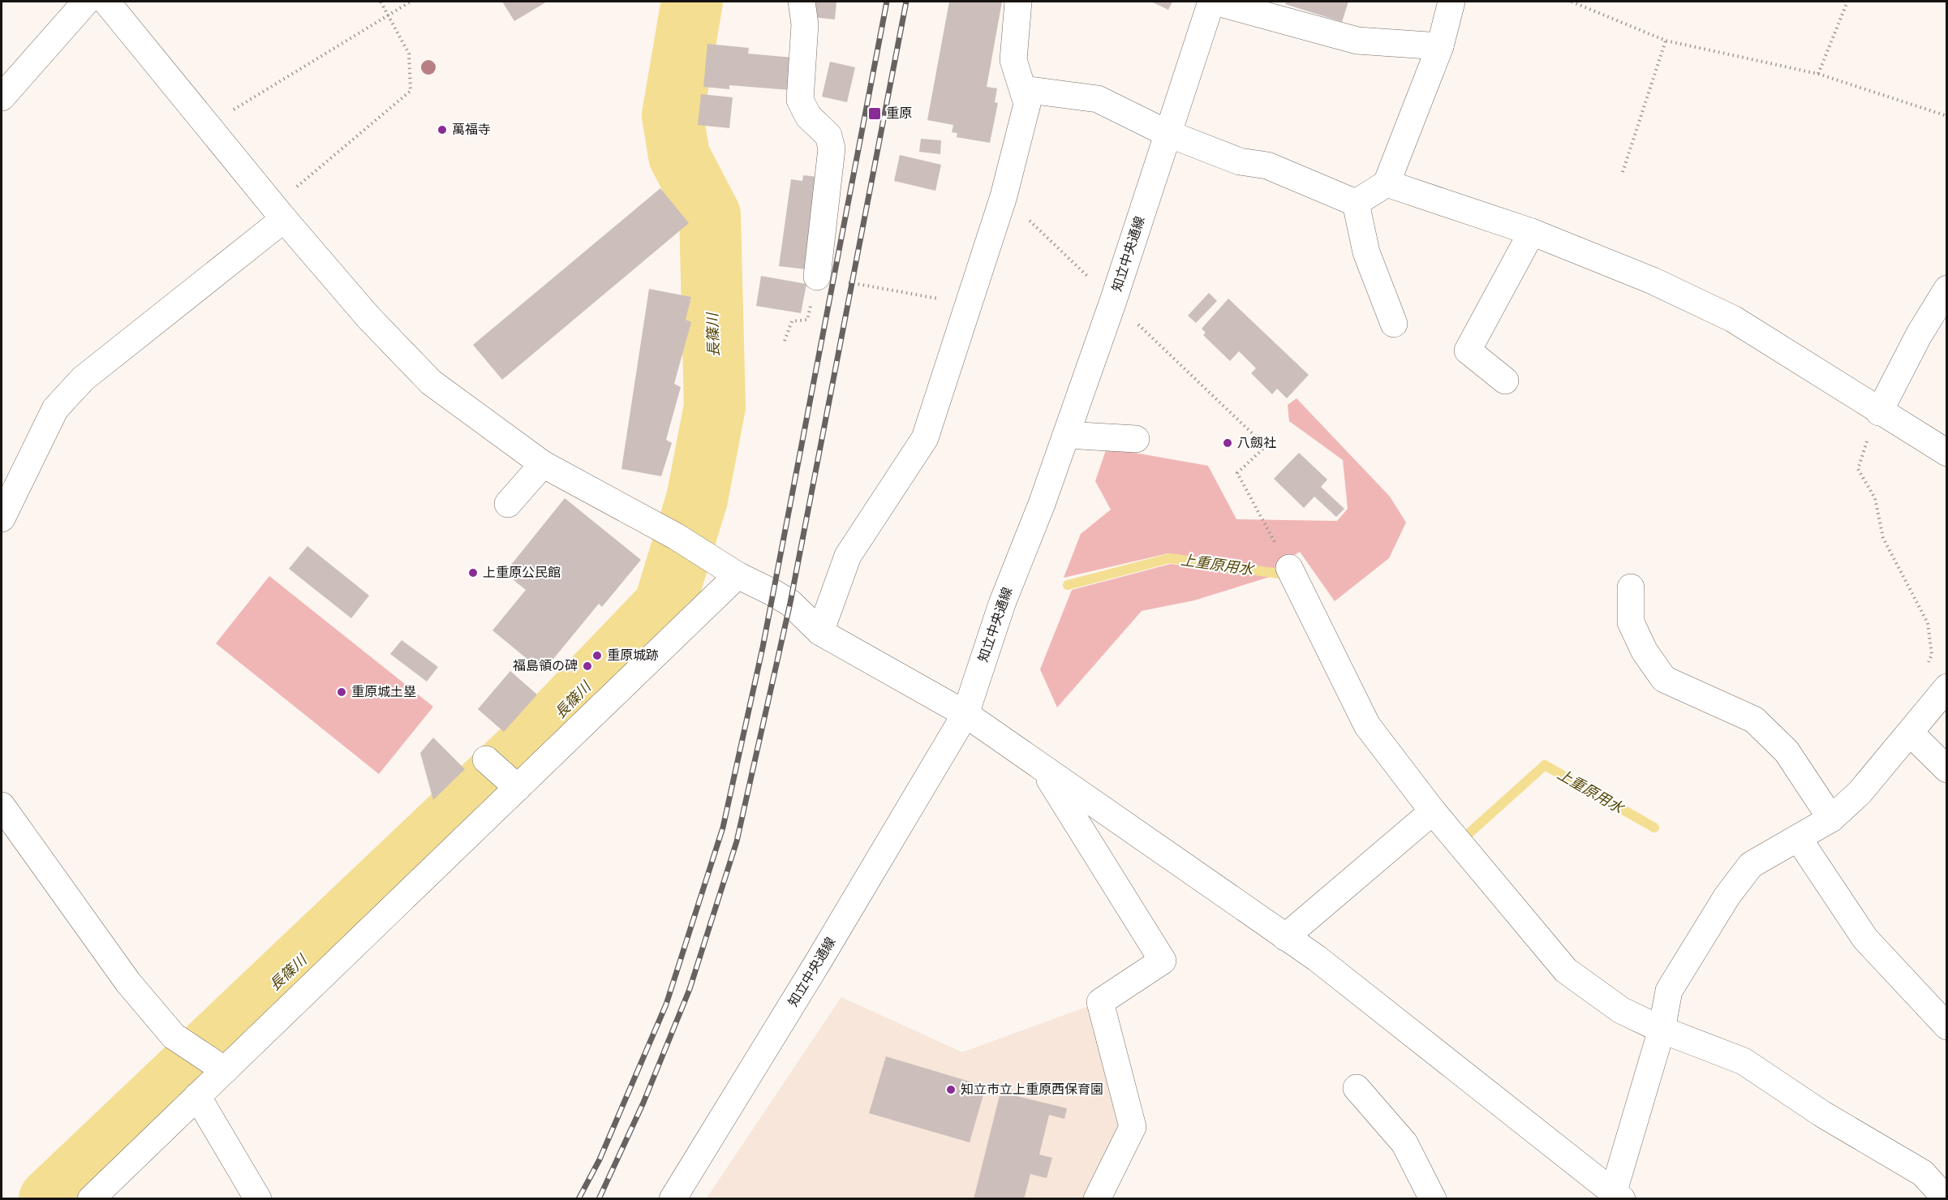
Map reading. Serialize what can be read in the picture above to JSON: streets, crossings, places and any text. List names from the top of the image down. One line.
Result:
{"streets":{"street":["知立中央通線"]},"water":["長篠川","上重原用水"],"places":{"transit":["重原"],"other":["萬福寺","八劔社","上重原公民館","重原城跡","福島領の碑","重原城土塁","知立市立上重原西保育園"]}}
